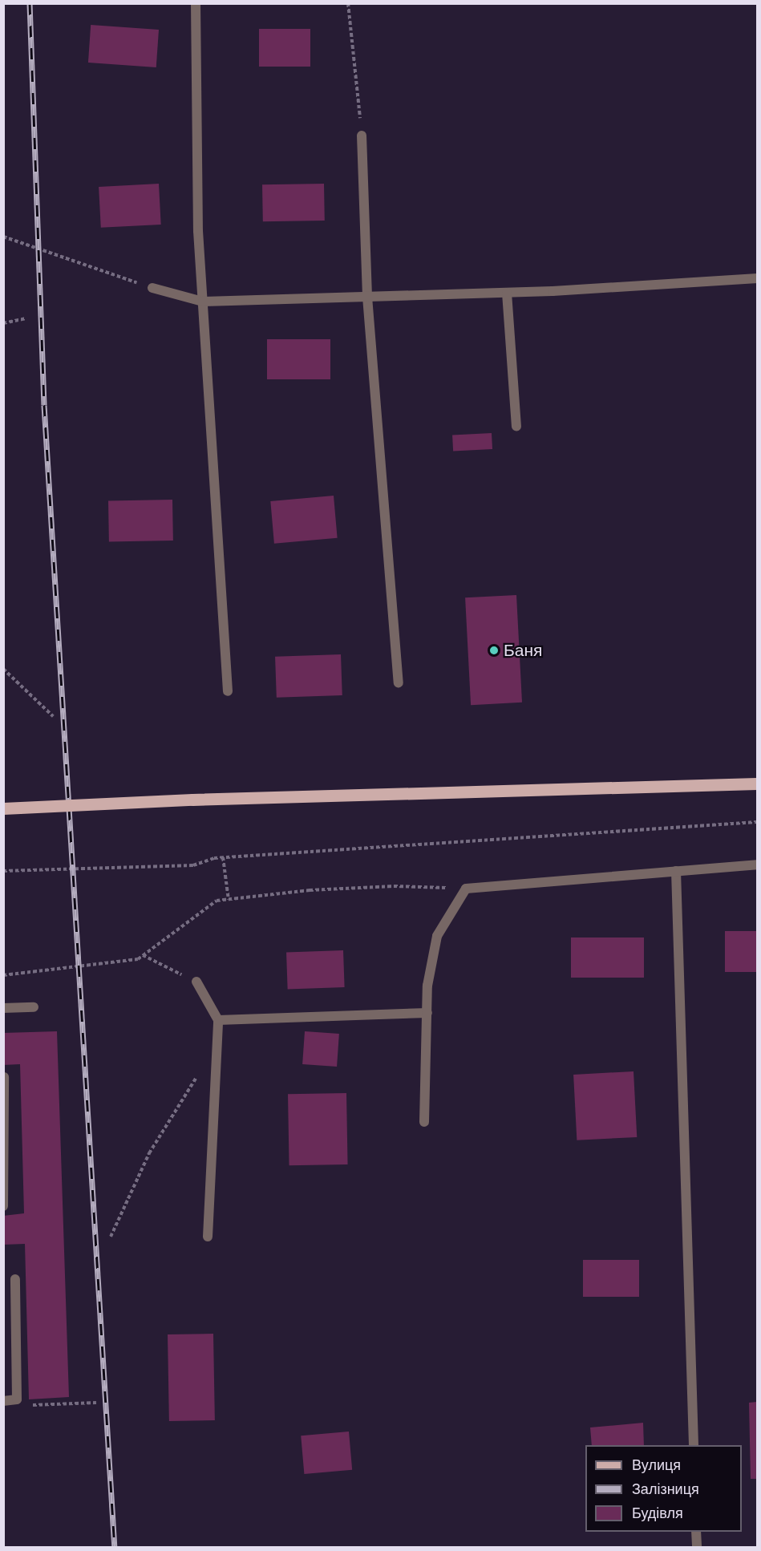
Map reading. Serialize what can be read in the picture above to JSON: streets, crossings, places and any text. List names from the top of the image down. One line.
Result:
{"places":["Баня"],"legend":["Вулиця","Залізниця","Будівля"]}
